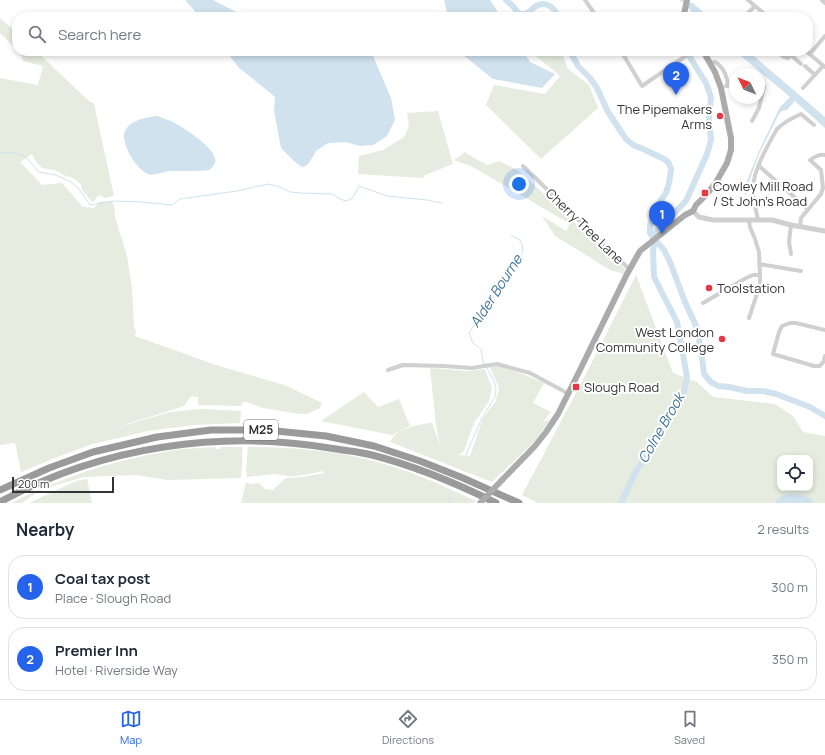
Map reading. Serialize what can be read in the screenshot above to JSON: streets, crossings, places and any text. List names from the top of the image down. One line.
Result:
{"streets":{"highway":["M25"],"street":["Cherry Tree Lane"]},"water":["Alder Bourne","Colne Brook"],"places":{"other":["The Pipemakers Arms","Toolstation","West London Community College"],"transit":["Cowley Mill Road / St John's Road","Slough Road"]},"scale_bar":"200 m","north":"top left","page":{"search":"Search here","pins":["2","1"],"scale":"200 m","heading":["Nearby","2 results"],"list":[{"mark":"1","name":"Coal tax post","note":"Place · Slough Road","value":"300 m"},{"mark":"2","name":"Premier Inn","note":"Hotel · Riverside Way","value":"350 m"}],"nav":["Map","Directions","Saved"]}}
